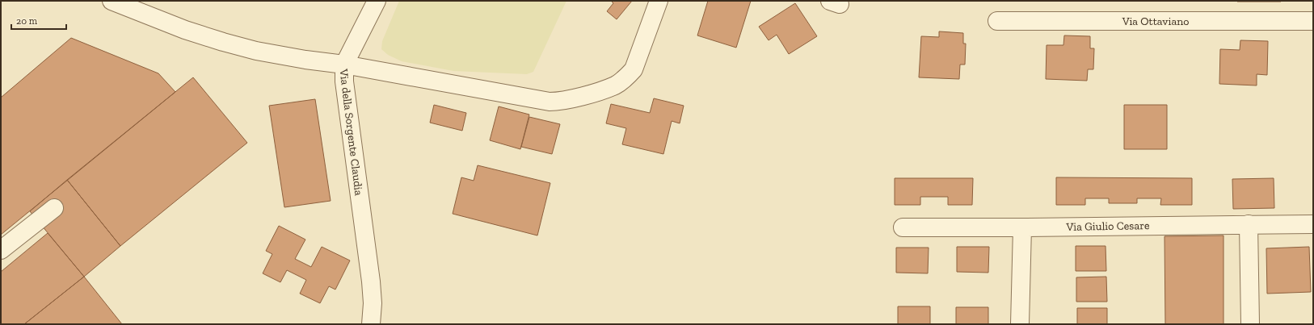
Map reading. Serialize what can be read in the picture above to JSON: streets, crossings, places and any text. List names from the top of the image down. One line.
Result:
{"streets":{"street":["Via Ottaviano","Via della Sorgente Claudia","Via Giulio Cesare"]},"scale_bar":"20 m"}
